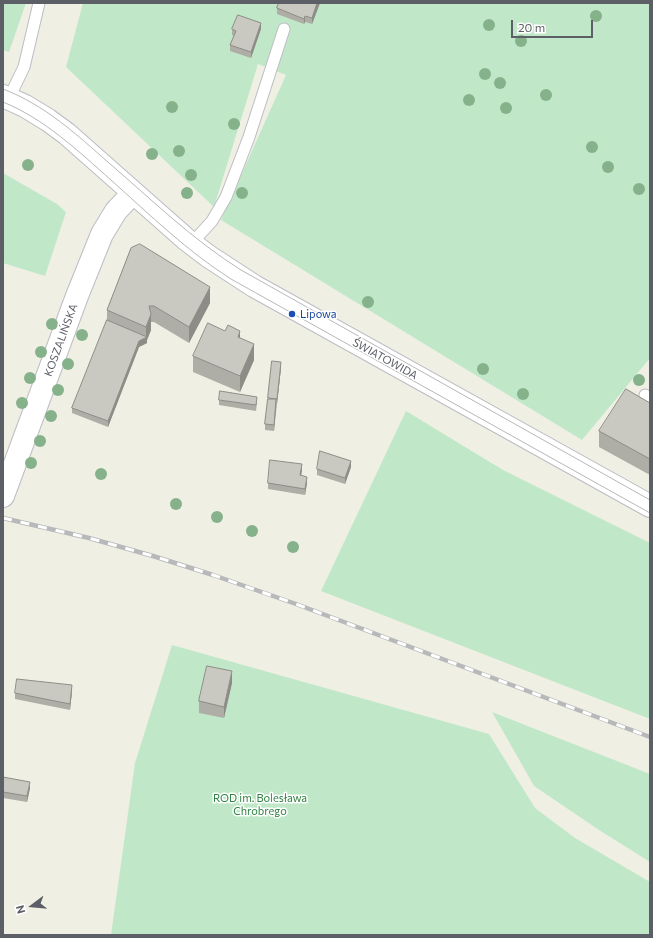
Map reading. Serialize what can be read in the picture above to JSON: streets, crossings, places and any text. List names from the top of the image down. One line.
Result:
{"streets":{"street":["KOSZALIŃSKA","ŚWIATOWIDA"]},"crossings":[["KOSZALIŃSKA","ŚWIATOWIDA"]],"parks":["ROD im. Bolesława Chrobrego"],"places":["Lipowa"],"scale_bar":"20 m","north":"left"}
